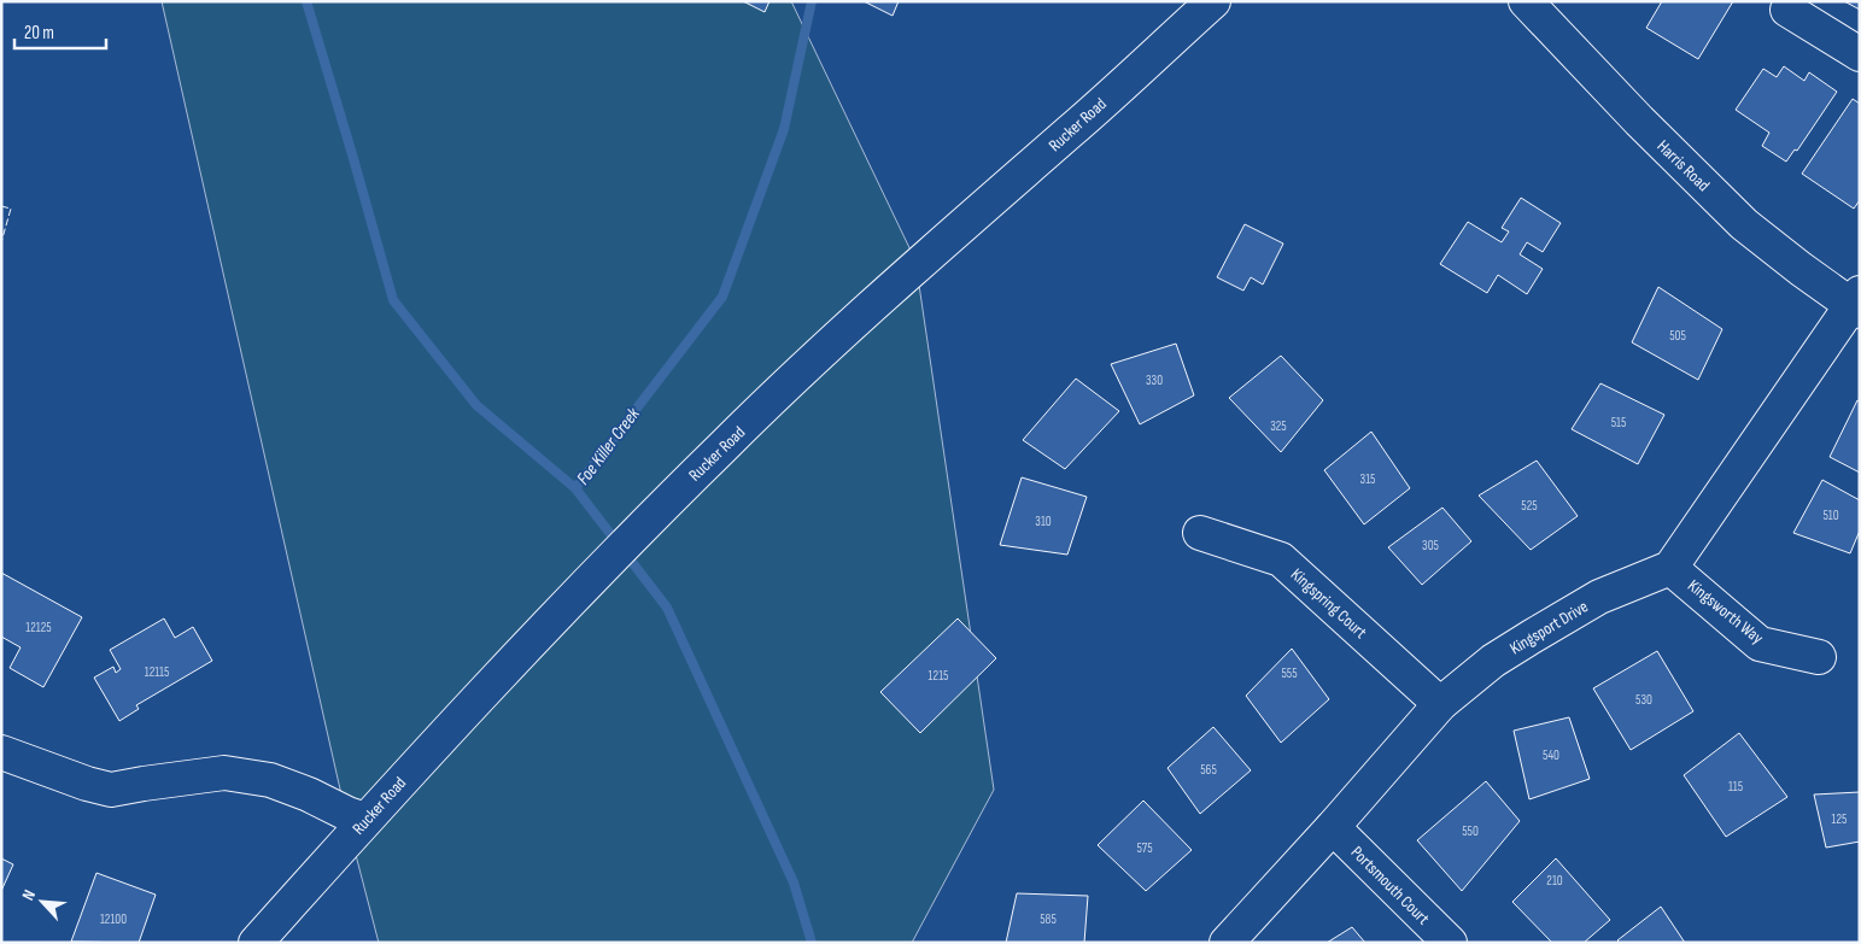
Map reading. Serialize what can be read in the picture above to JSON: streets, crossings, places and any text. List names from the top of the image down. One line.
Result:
{"streets":{"street":["Rucker Road","Harris Road","Kingspring Court","Kingsworth Way","Kingsport Drive","Portsmouth Court"]},"crossings":[["Kingspring Court","Kingsport Drive"],["Kingsworth Way","Kingsport Drive"],["Kingsport Drive","Portsmouth Court"]],"water":["Foe Killer Creek"],"house_numbers":["505","330","515","325","315","525","510","310","305","12125","12115","555","1215","530","540","565","115","125","550","575","210","12100","585"],"scale_bar":"20 m","north":"top left"}
